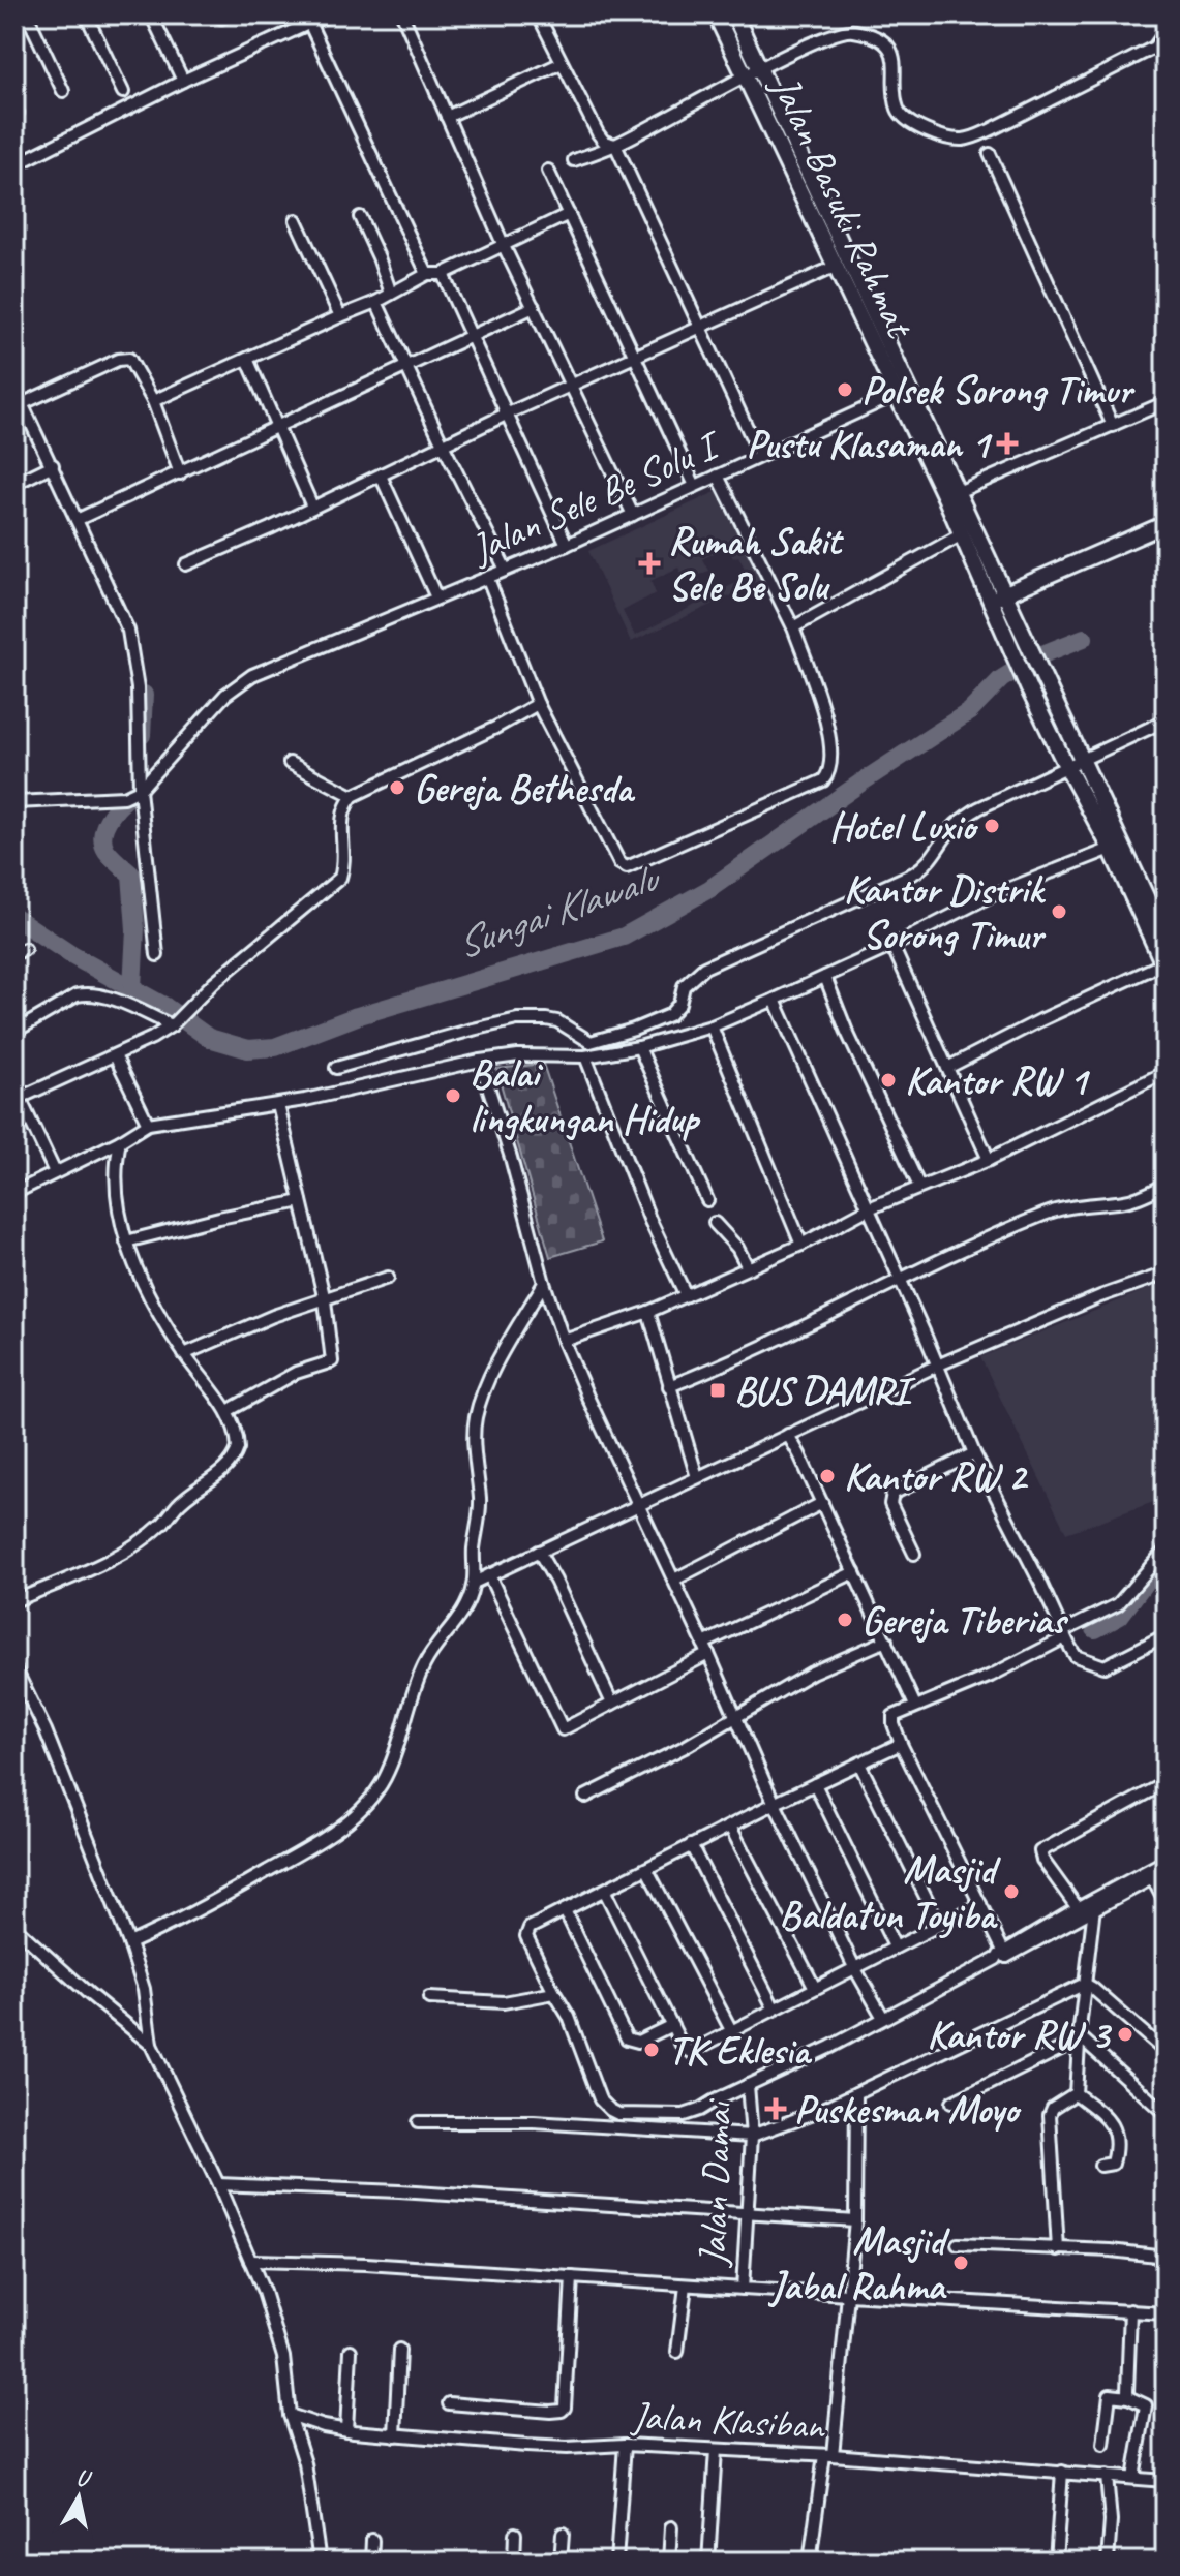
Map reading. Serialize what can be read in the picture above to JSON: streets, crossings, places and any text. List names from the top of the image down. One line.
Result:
{"streets":{"highway":["Jalan Basuki Rahmat"],"street":["Jalan Sele Be Solu I","Jalan Damai","Jalan Klasiban"]},"crossings":[["Jalan Basuki Rahmat","Jalan Sele Be Solu I"]],"water":["Sungai Klawalu"],"places":{"other":["Polsek Sorong Timur","Gereja Bethesda","Hotel Luxio","Kantor Distrik Sorong Timur","Kantor RW 1","Balai lingkungan Hidup","Kantor RW 2","Gereja Tiberias","Masjid Baldatun Toyiba","Kantor RW 3","TK Eklesia","Masjid Jabal Rahma"],"health":["Pustu Klasaman 1","Rumah Sakit Sele Be Solu","Puskesman Moyo"],"transit":["BUS DAMRI"]},"north":"top"}
